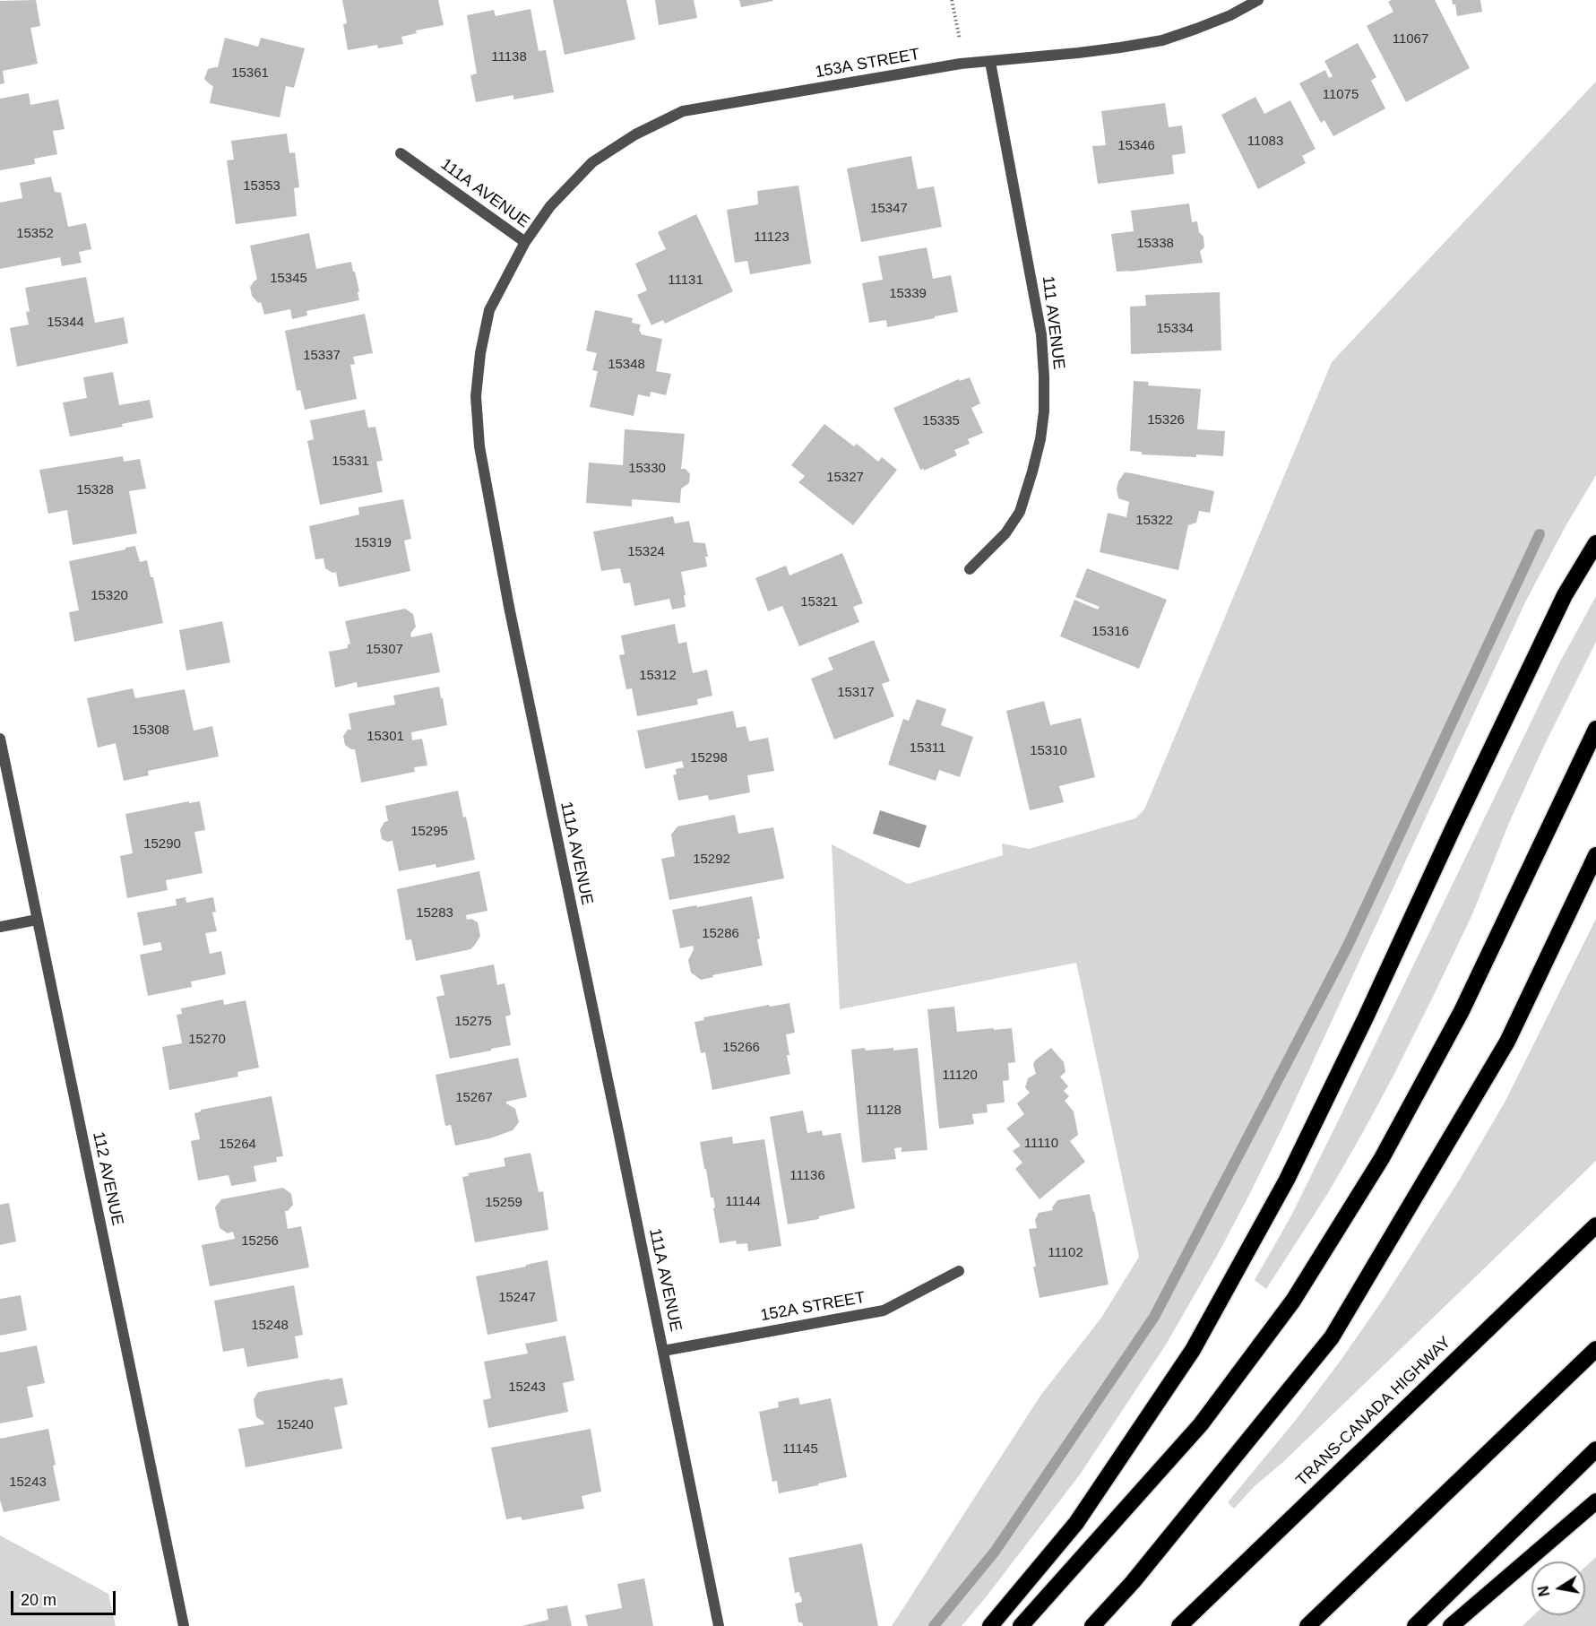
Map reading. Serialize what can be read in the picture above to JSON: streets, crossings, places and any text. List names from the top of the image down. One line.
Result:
{"streets":{"highway":["TRANS-CANADA HIGHWAY"],"street":["153A STREET","111A AVENUE","111 AVENUE","112 AVENUE","152A STREET"]},"crossings":[["153A STREET","111A AVENUE"],["153A STREET","111 AVENUE"],["111A AVENUE","152A STREET"]],"house_numbers":["11067","11138","15361","11075","11083","15346","15353","15347","15352","11123","15338","15345","11131","15339","15344","15334","15337","15348","15326","15335","15331","15330","15327","15328","15322","15319","15324","15320","15321","15316","15307","15312","15317","15308","15301","15311","15310","15298","15295","15290","15292","15283","15286","15275","15270","15266","11120","15267","11128","11110","15264","11136","11144","15259","15256","11102","15247","15248","15243","15240","11145","15243"],"scale_bar":"20 m","north":"left"}
